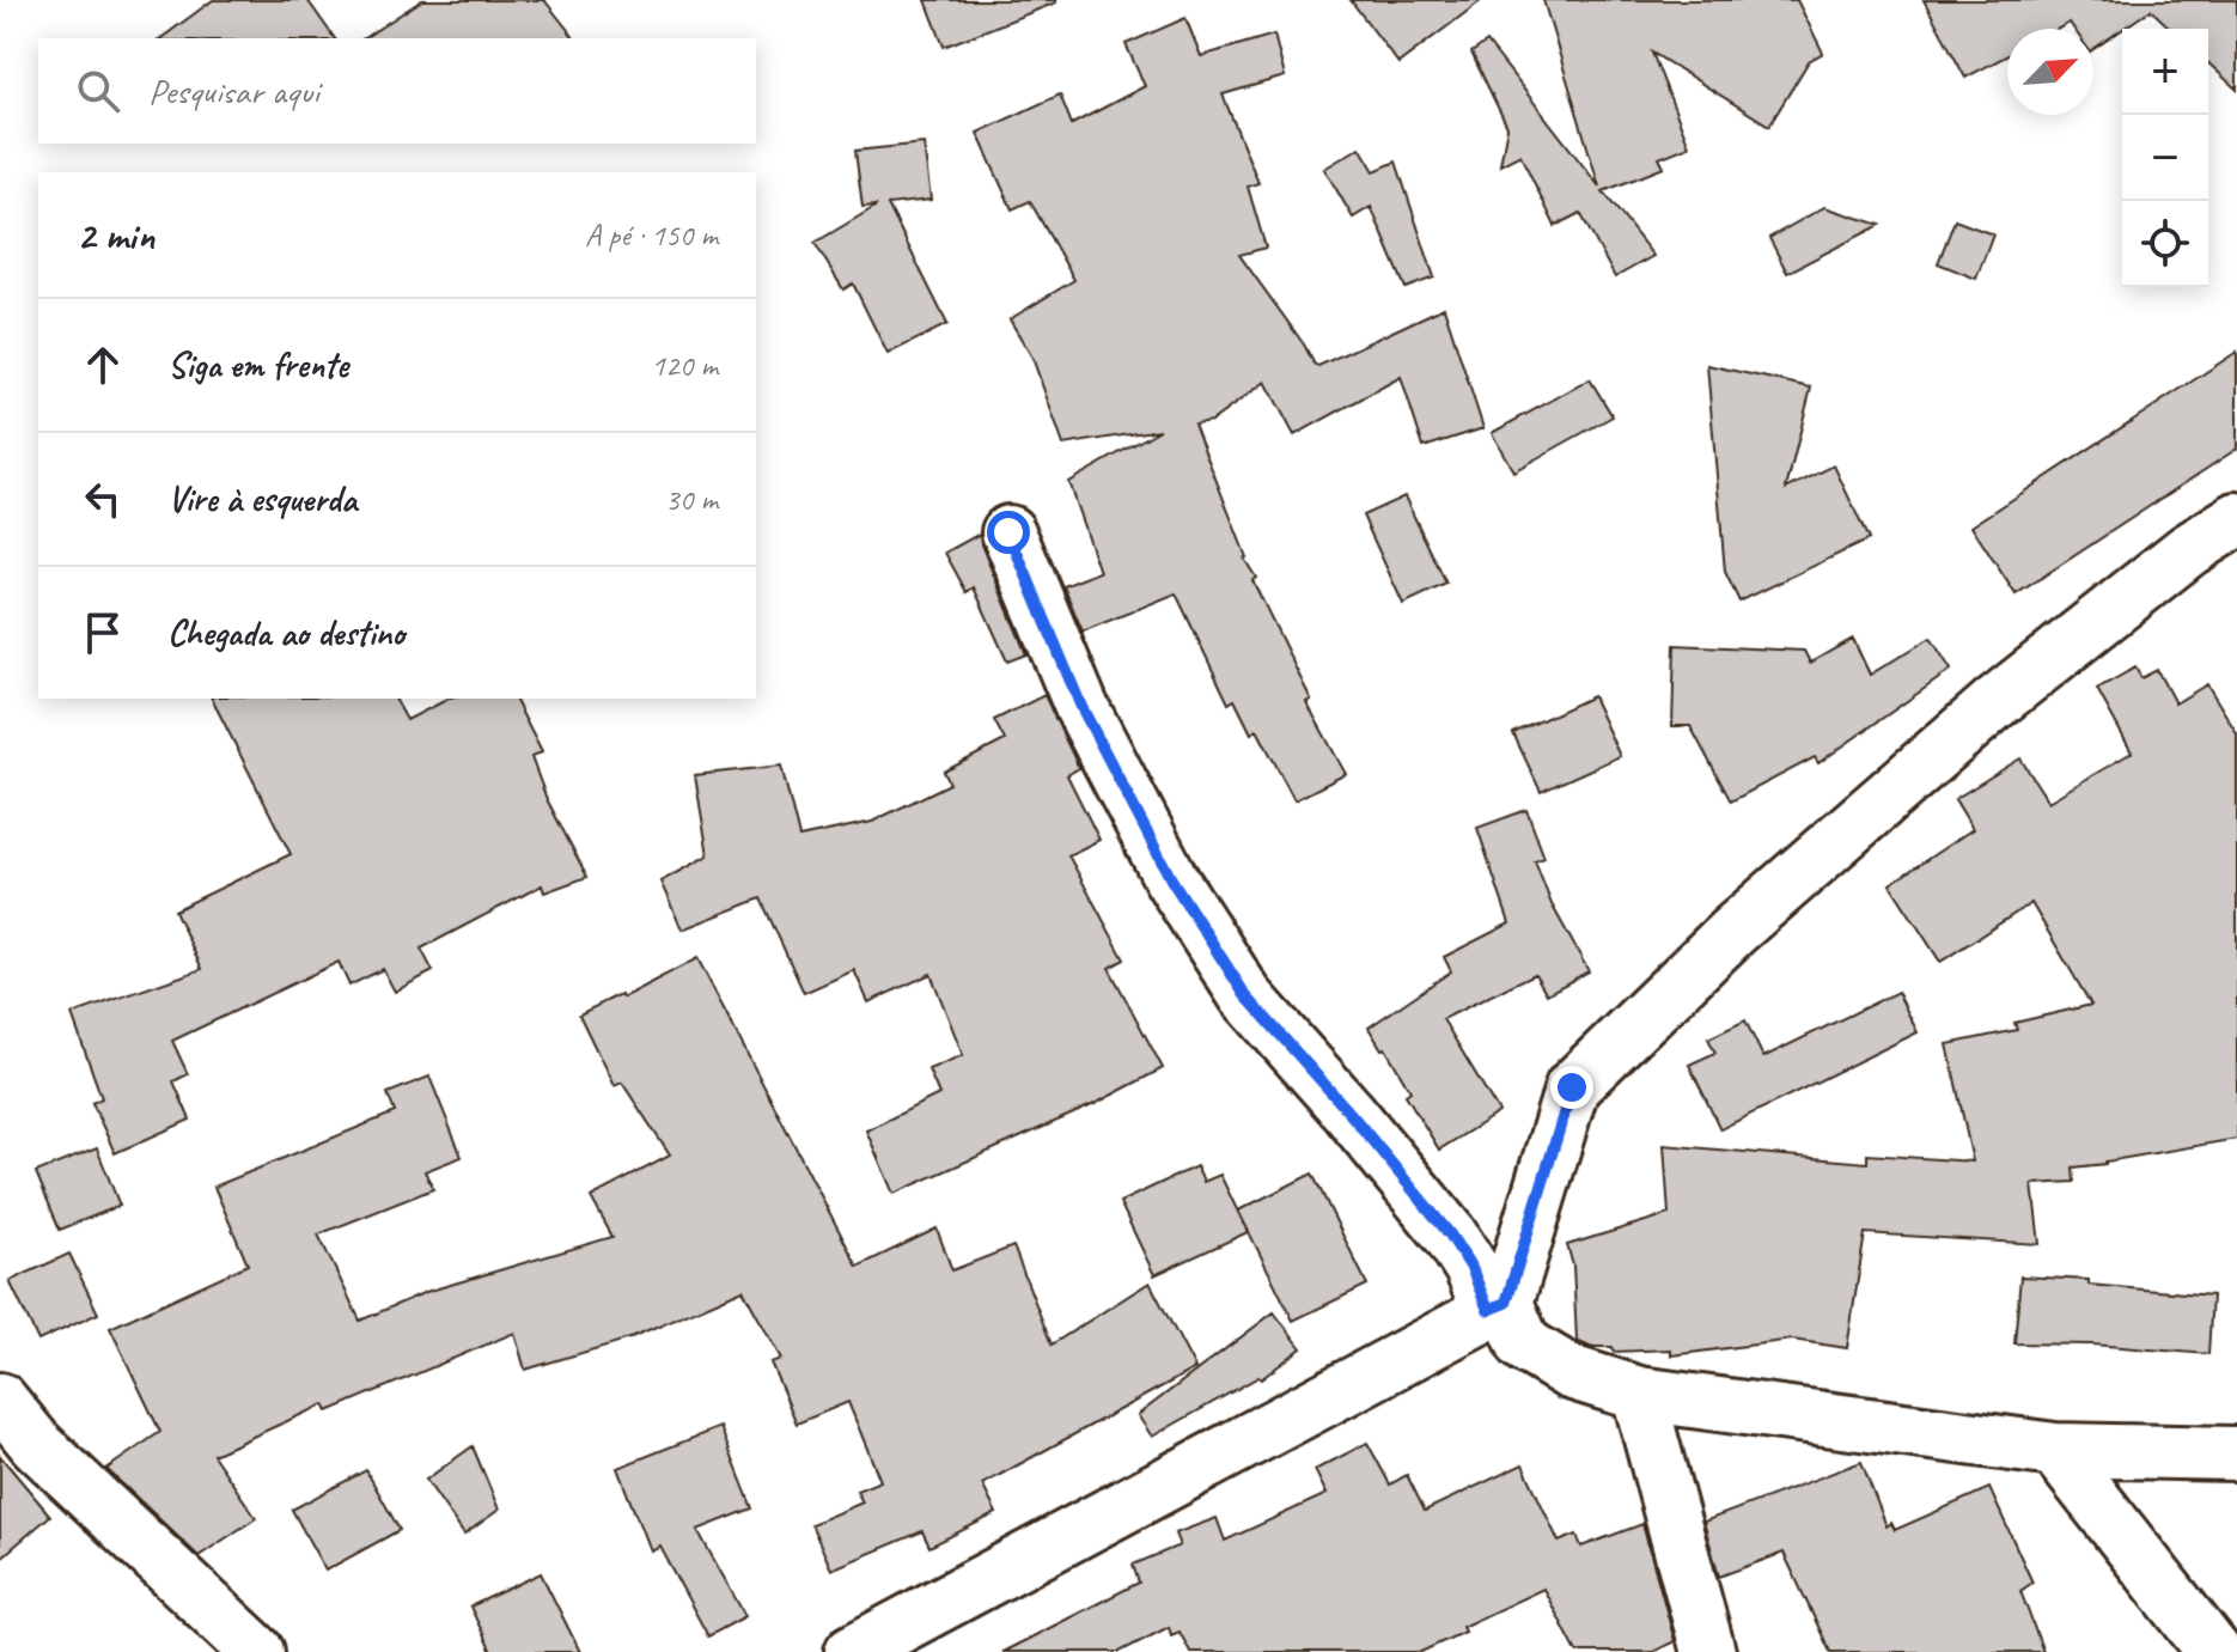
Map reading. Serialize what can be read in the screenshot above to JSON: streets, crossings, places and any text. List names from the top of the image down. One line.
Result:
{"north":"top right","page":{"map_buttons":["+","−"],"search":"Pesquisar aqui","heading":["2 min","A pé · 150 m"],"list":[["Siga em frente","120 m"],["Vire à esquerda","30 m"],"Chegada ao destino"]}}
